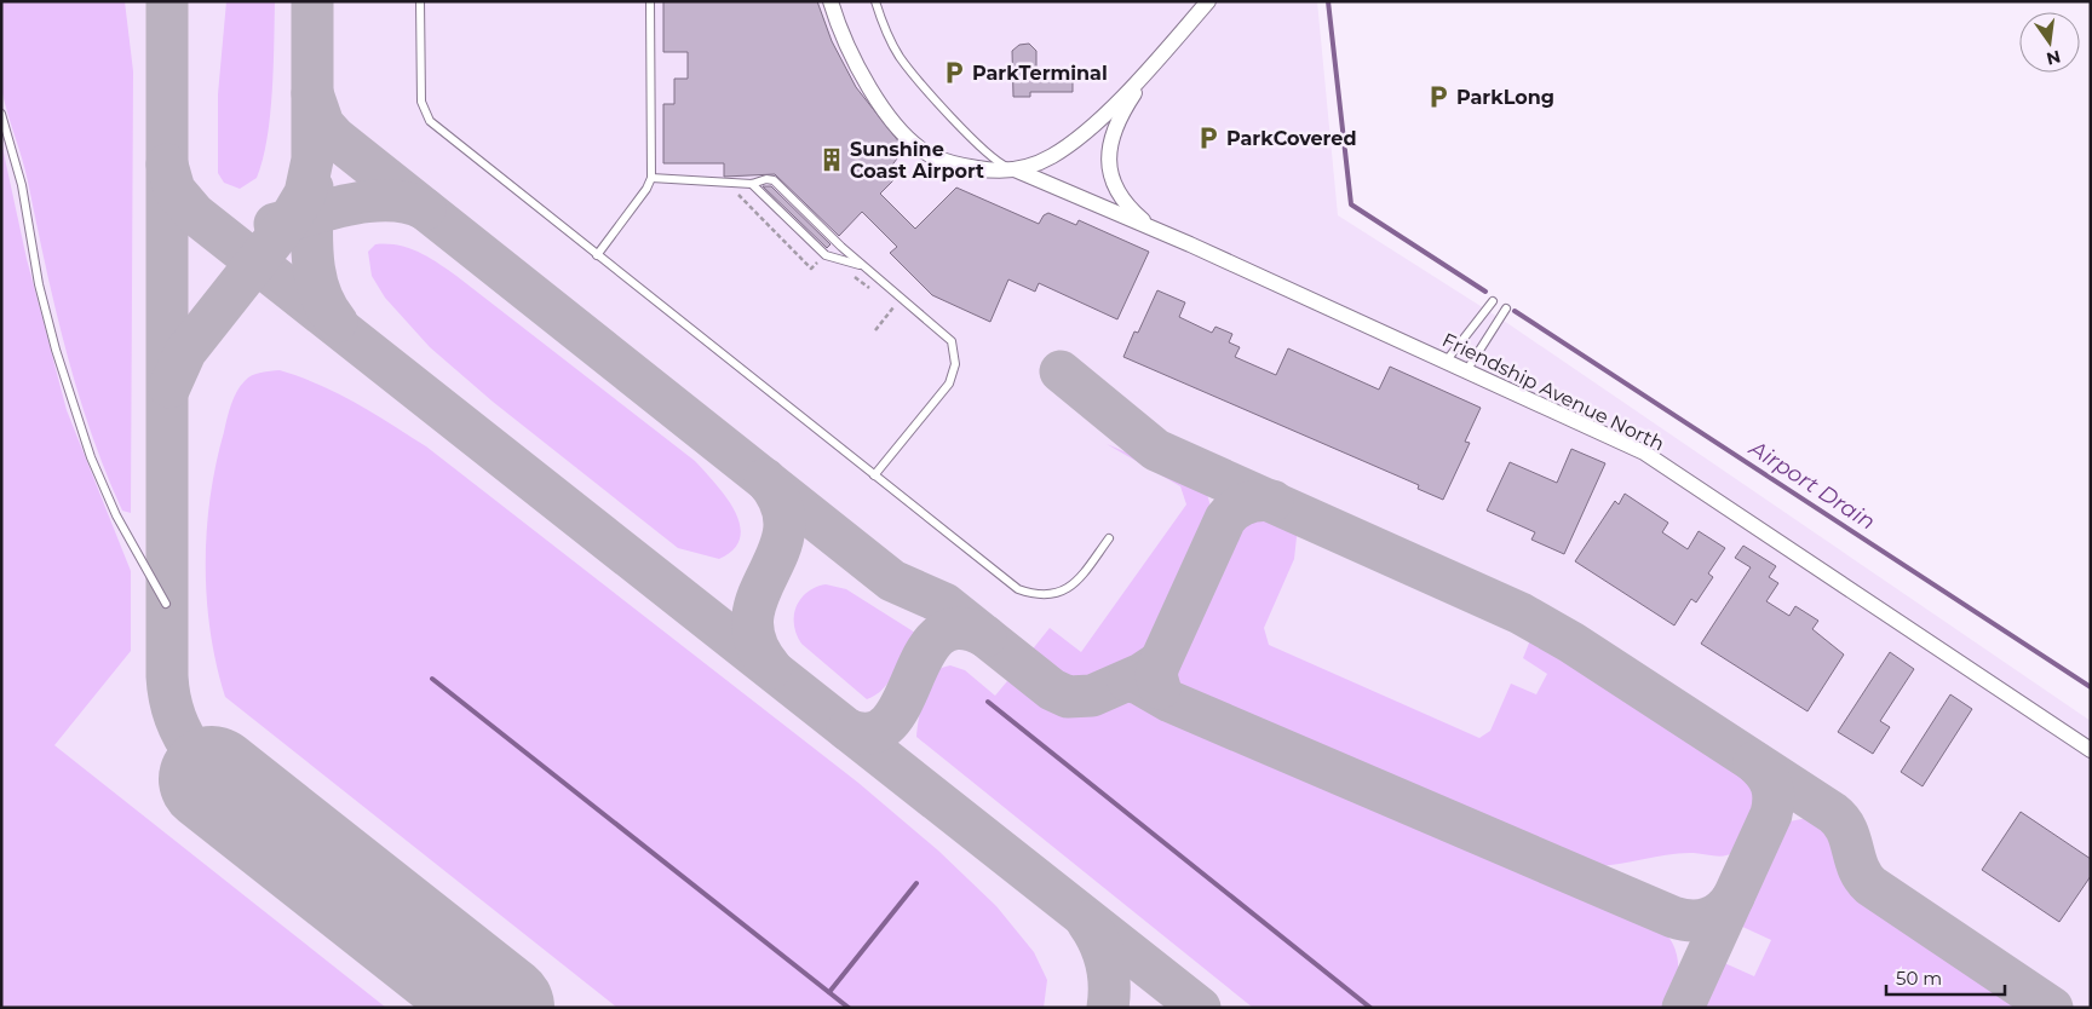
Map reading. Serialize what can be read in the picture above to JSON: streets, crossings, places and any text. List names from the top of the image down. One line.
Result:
{"streets":{"street":["Friendship Avenue North"]},"water":["Airport Drain"],"places":{"parking":["ParkTerminal","ParkLong","ParkCovered"],"building":["Sunshine Coast Airport"]},"scale_bar":"50 m","north":"bottom"}
